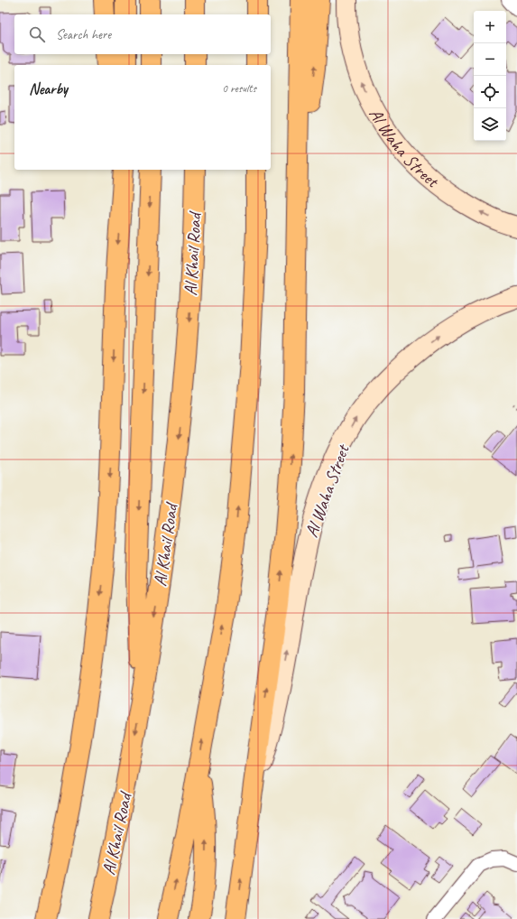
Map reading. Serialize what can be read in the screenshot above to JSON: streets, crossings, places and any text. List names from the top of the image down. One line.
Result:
{"streets":{"highway":["Al Khail Road"],"street":["Al Waha Street"]},"one_way":["Al Waha Street"],"page":{"map_buttons":["+","−"],"search":"Search here","heading":["Nearby","0 results"]}}
